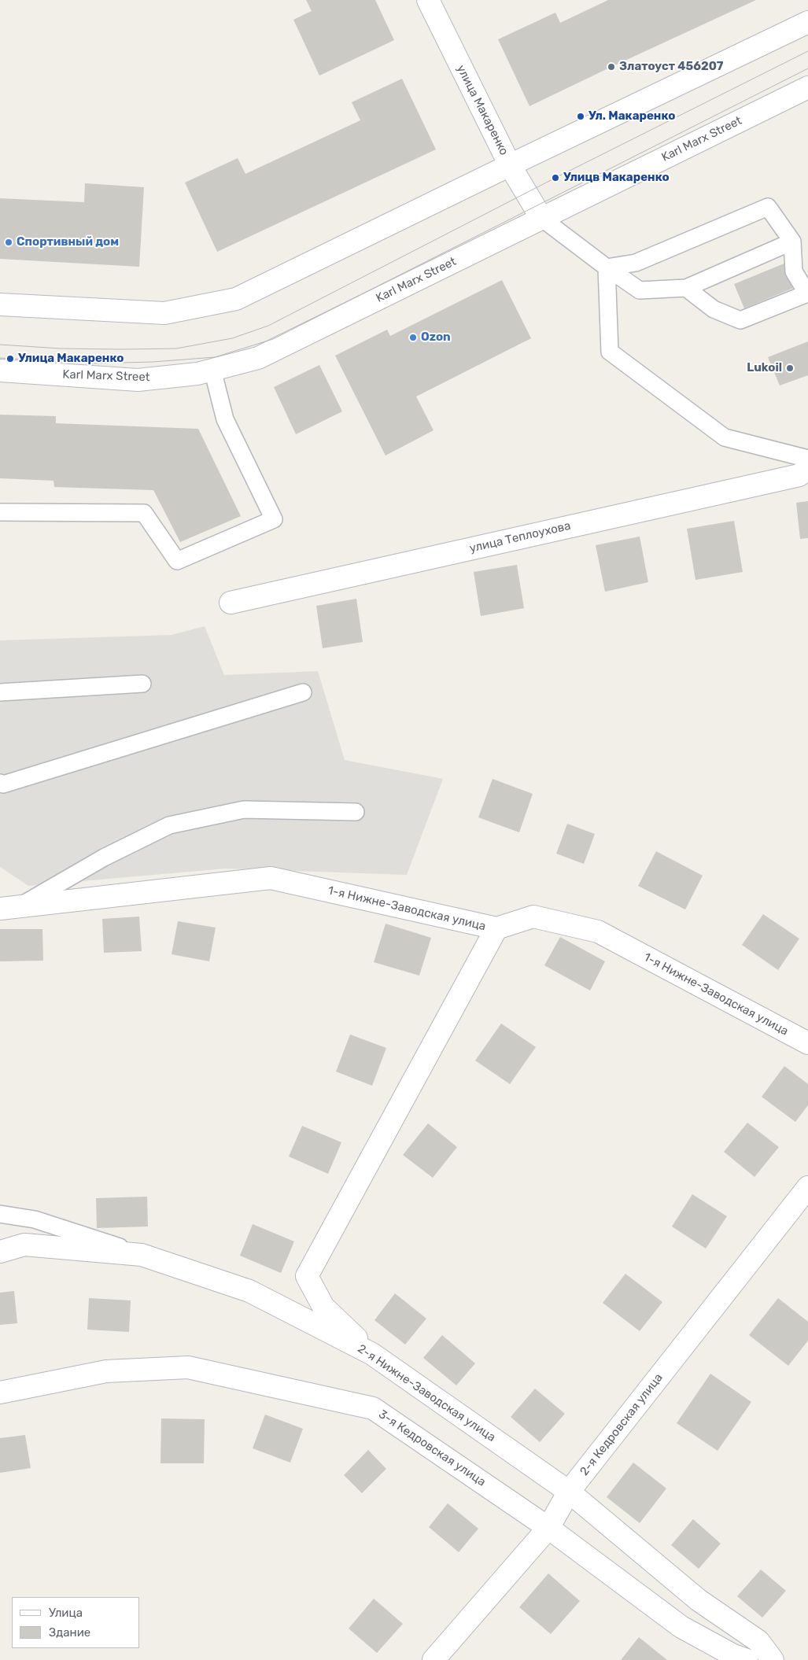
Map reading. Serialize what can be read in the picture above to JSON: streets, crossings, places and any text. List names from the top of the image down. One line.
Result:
{"streets":{"street":["улица Макаренко","Karl Marx Street","улица Теплоухова","1-я Нижне-Заводская улица","2-я Нижне-Заводская улица","2-я Кедровская улица","3-я Кедровская улица"]},"crossings":[["улица Макаренко","Karl Marx Street"],["2-я Нижне-Заводская улица","2-я Кедровская улица"],["2-я Кедровская улица","3-я Кедровская улица"]],"places":["Златоуст 456207","Ул. Макаренко","Улицв Макаренко","Спортивный дом","Ozon","Улица Макаренко","Lukoil"],"legend":["Улица","Здание"]}
